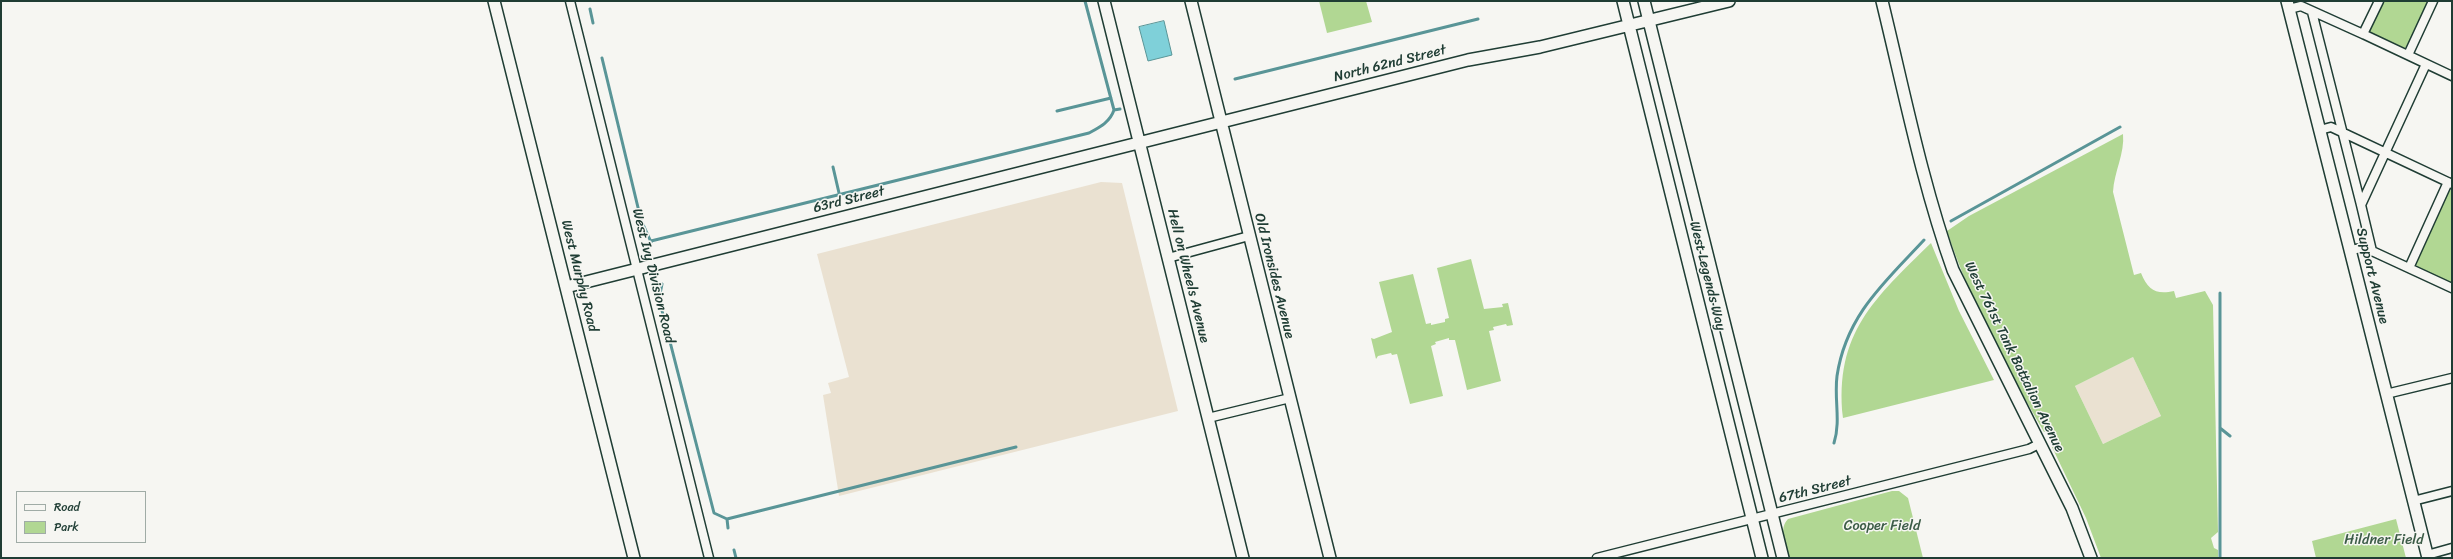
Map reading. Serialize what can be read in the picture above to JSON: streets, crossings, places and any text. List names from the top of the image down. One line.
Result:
{"streets":{"street":["North 62nd Street","63rd Street","West Murphy Road","West Ivy Division Road","Hell on Wheels Avenue","Old Ironsides Avenue","West Legends Way","Support Avenue","West 761st Tank Battalion Avenue","67th Street"]},"crossings":[["North 62nd Street","63rd Street"],["North 62nd Street","Hell on Wheels Avenue"],["North 62nd Street","Old Ironsides Avenue"],["North 62nd Street","West Legends Way"],["63rd Street","West Murphy Road"],["63rd Street","West Ivy Division Road"],["63rd Street","Hell on Wheels Avenue"],["West Legends Way","67th Street"],["West 761st Tank Battalion Avenue","67th Street"]],"parks":["Cooper Field","Hildner Field"],"legend":["Road","Park"]}
